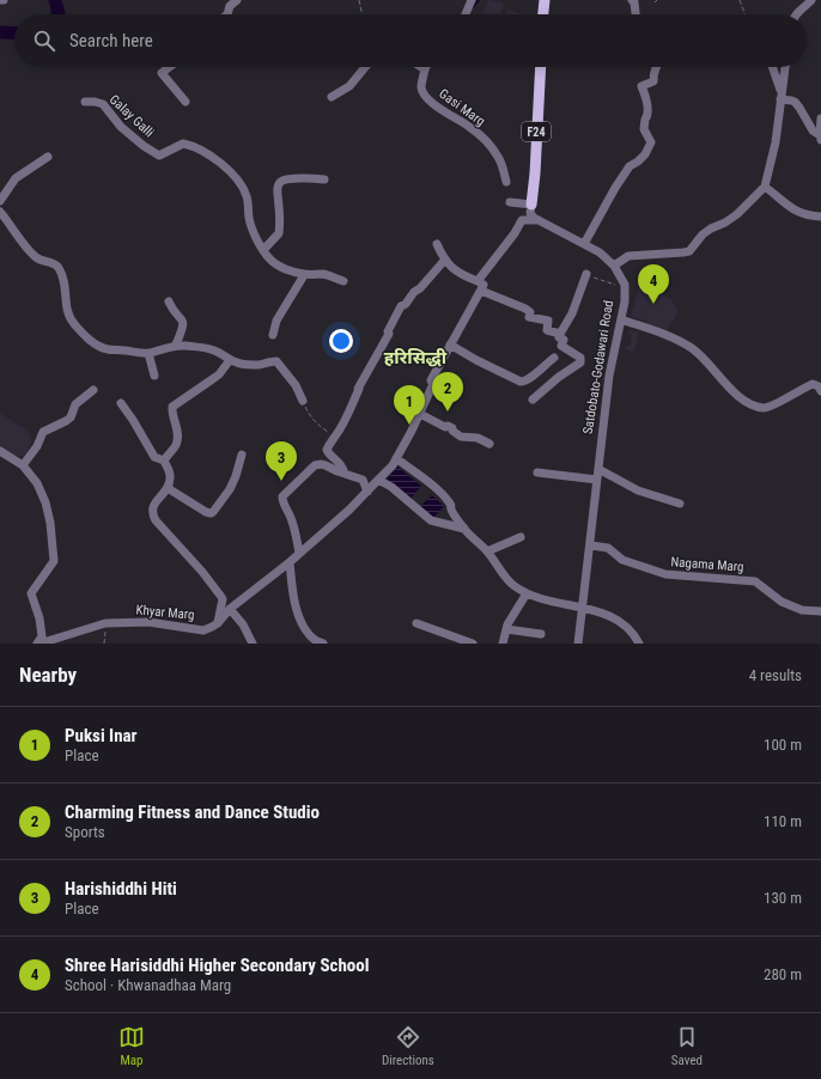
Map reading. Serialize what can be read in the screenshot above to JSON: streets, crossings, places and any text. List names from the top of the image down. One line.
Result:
{"streets":{"main road":["F24"],"street":["Gasi Marg","Galay Galli","Satdobato-Godawari Road","Nagama Marg","Khyar Marg"]},"crossings":[["Satdobato-Godawari Road","Nagama Marg"]],"districts":["हरिसिद्धी"],"page":{"search":"Search here","pins":["4","2","1","3"],"heading":["Nearby","4 results"],"list":[{"mark":"1","name":"Puksi Inar","note":"Place","value":"100 m"},{"mark":"2","name":"Charming Fitness and Dance Studio","note":"Sports","value":"110 m"},{"mark":"3","name":"Harishiddhi Hiti","note":"Place","value":"130 m"},{"mark":"4","name":"Shree Harisiddhi Higher Secondary School","note":"School · Khwanadhaa Marg","value":"280 m"}],"nav":["Map","Directions","Saved"]}}
